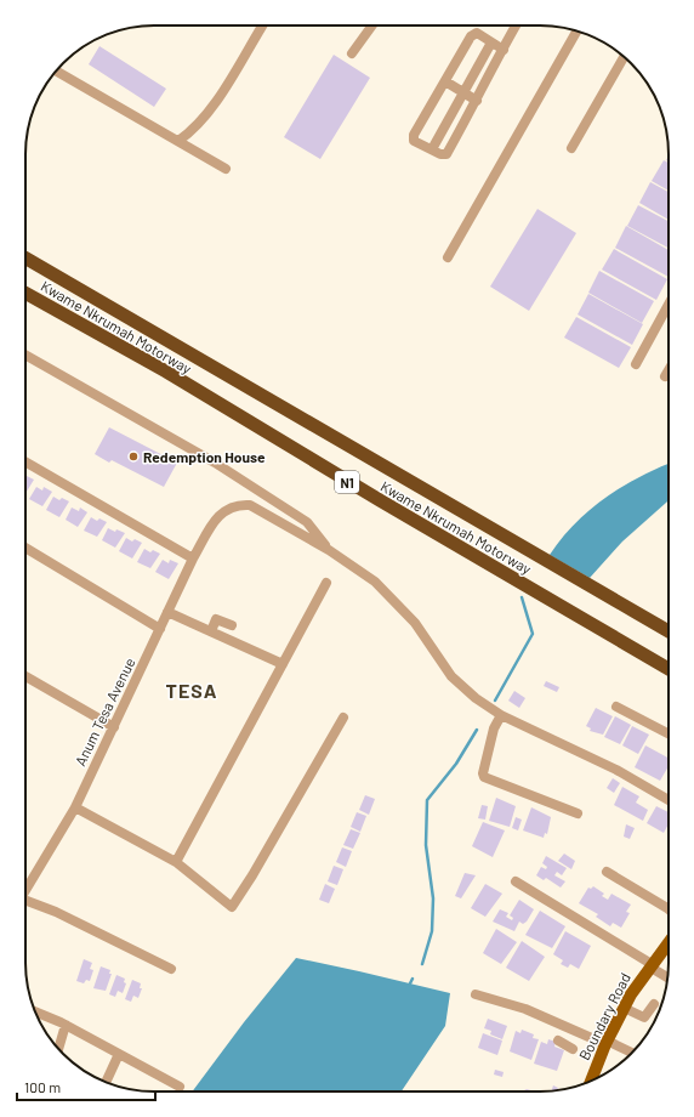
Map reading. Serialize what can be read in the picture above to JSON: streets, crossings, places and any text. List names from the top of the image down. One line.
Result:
{"streets":{"highway":["Kwame Nkrumah Motorway","N1"],"main road":["Boundary Road"],"street":["Anum Tesa Avenue"]},"districts":["TESA"],"places":["Redemption House"],"scale_bar":"100 m"}
